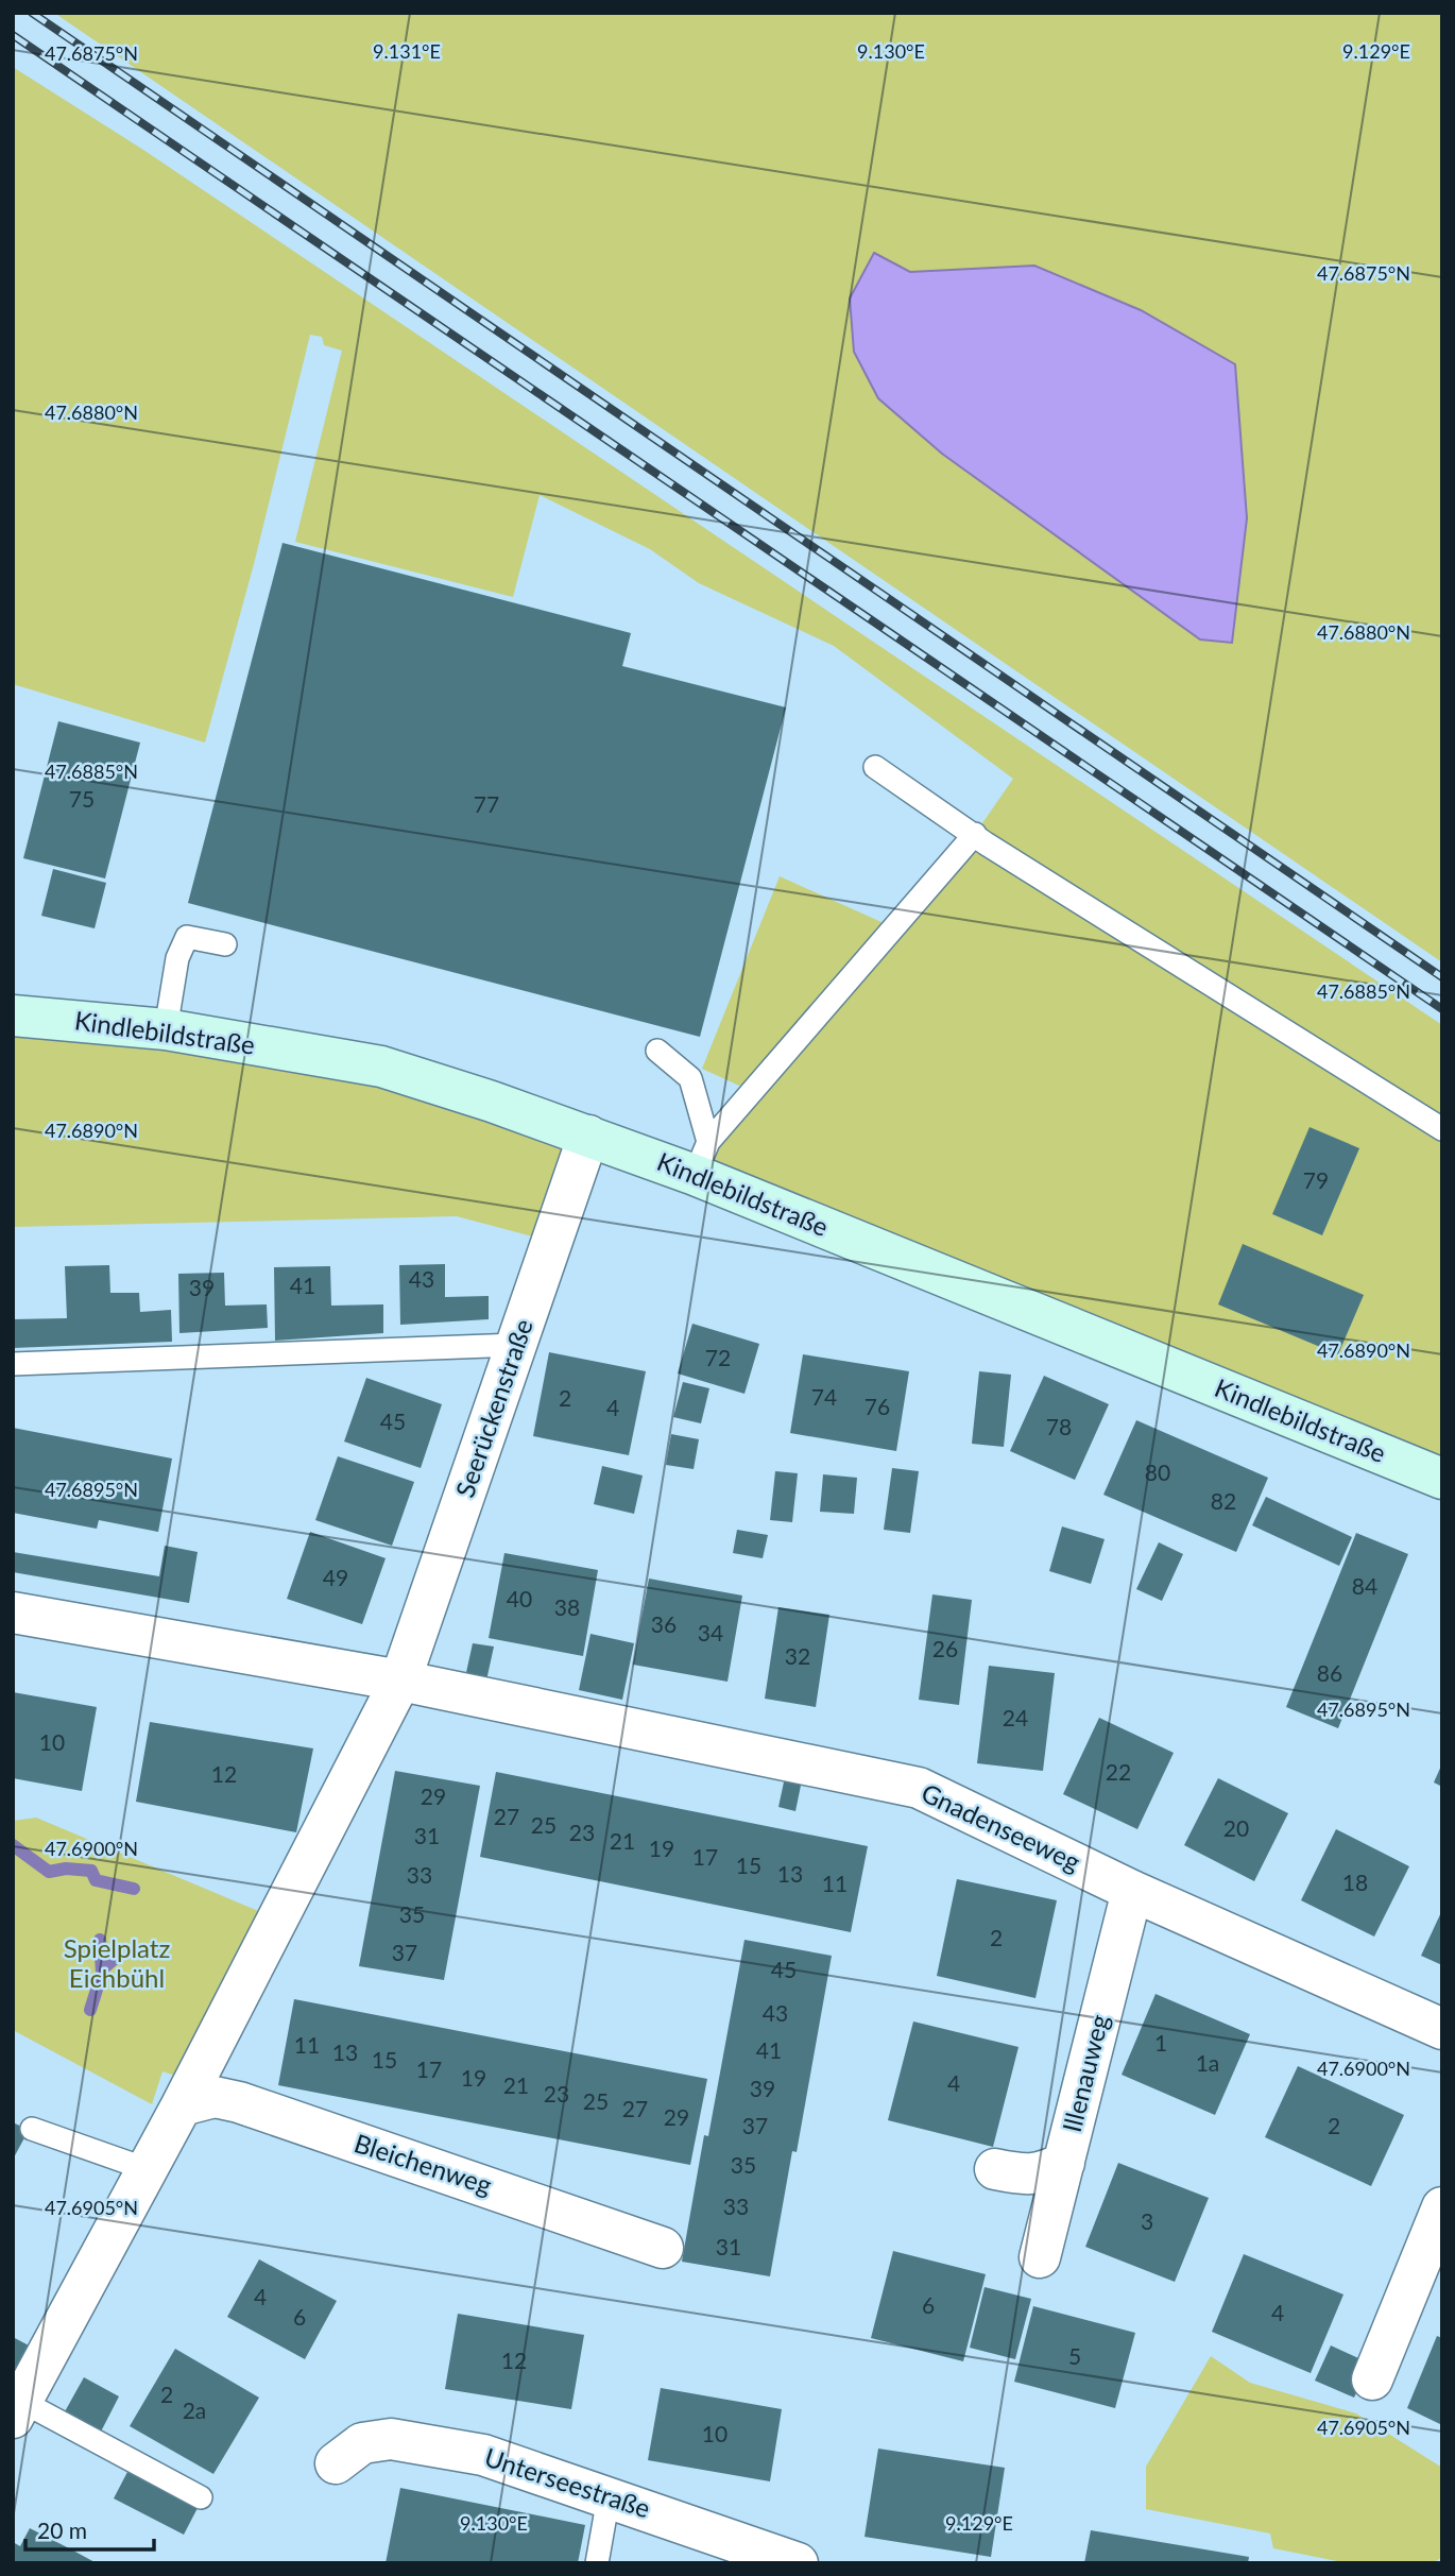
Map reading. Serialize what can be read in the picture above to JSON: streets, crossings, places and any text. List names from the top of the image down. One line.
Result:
{"streets":{"main road":["Kindlebildstraße"],"street":["Seerückenstraße","Gnadenseeweg","Illenauweg","Bleichenweg","Unterseestraße"]},"crossings":[["Kindlebildstraße","Seerückenstraße"],["Seerückenstraße","Gnadenseeweg"],["Gnadenseeweg","Illenauweg"]],"parks":["Spielplatz Eichbühl"],"house_numbers":["75","77","79","43","41","39","72","74","2","76","4","45","78","80","82","49","84","40","38","36","34","26","32","86","24","10","22","12","29","27","25","20","23","31","21","19","17","15","13","33","18","11","35","2","37","45","43","1","11","41","13","15","1a","17","19","4","21","39","23","25","27","29","37","2","35","33","3","31","4","6","4","6","5","12","2","2a","10"],"scale_bar":"20 m","coordinates":["9.131°E","9.130°E","9.129°E","47.6875°N","47.6880°N","47.6885°N","47.6890°N","47.6895°N","47.6900°N","47.6905°N"]}
